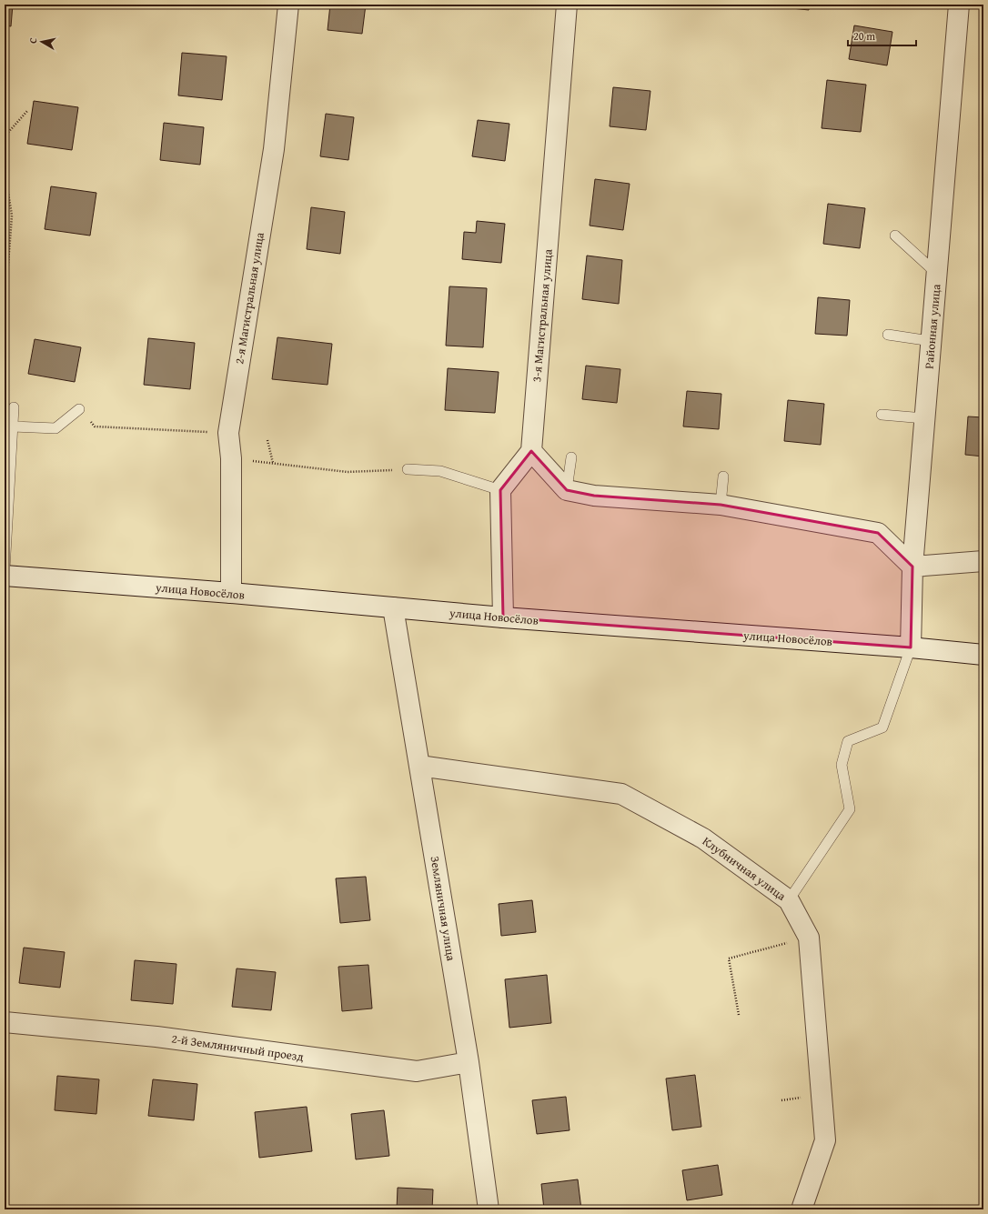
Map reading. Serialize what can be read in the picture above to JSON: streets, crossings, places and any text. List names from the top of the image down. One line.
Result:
{"streets":{"street":["2-я Магистральная улица","3-я Магистральная улица","Районная улица","улица Новосёлов","Клубничная улица","Земляничная улица","2-й Земляничный проезд"]},"crossings":[["2-я Магистральная улица","улица Новосёлов"],["Районная улица","улица Новосёлов"],["улица Новосёлов","Земляничная улица"],["Клубничная улица","Земляничная улица"],["Земляничная улица","2-й Земляничный проезд"]],"scale_bar":"20 m","north":"left"}
